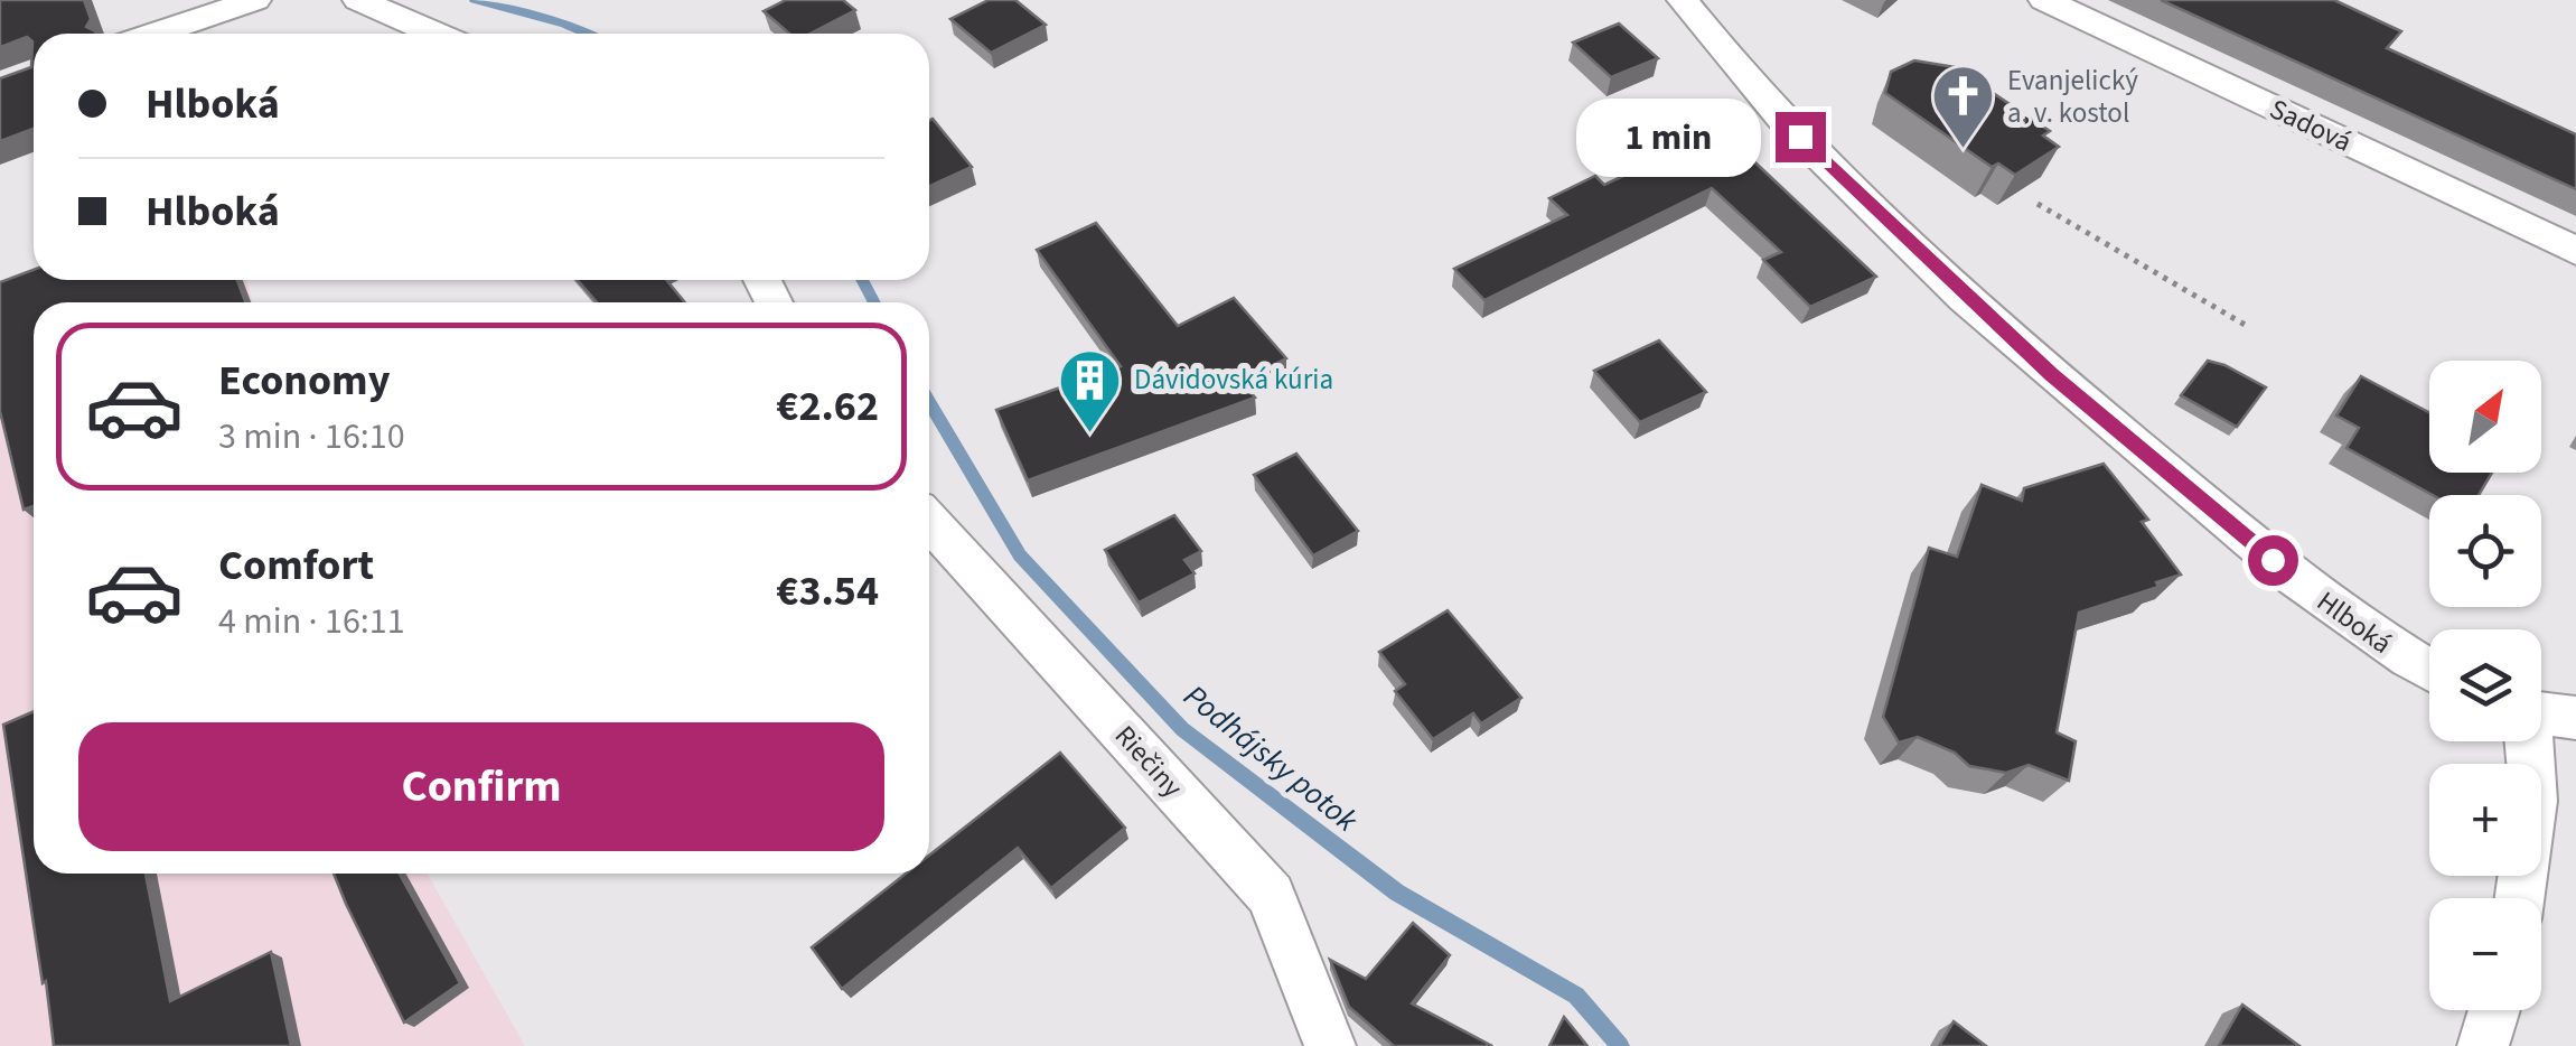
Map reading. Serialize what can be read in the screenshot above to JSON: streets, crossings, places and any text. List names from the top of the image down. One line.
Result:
{"streets":{"street":["Sadová","Hlboká","Riečiny"]},"water":["Podhájsky potok"],"places":{"church":["Evanjelický a. v. kostol"],"building":["Dávidovská kúria"]},"north":"top right","page":{"banner":["Hlboká","Hlboká"],"bubble":"1 min","list":[{"name":"Economy","note":"3 min · 16:10","value":"€2.62"},{"name":"Comfort","note":"4 min · 16:11","value":"€3.54"}],"map_buttons":["+","−"],"buttons":"Confirm"}}
